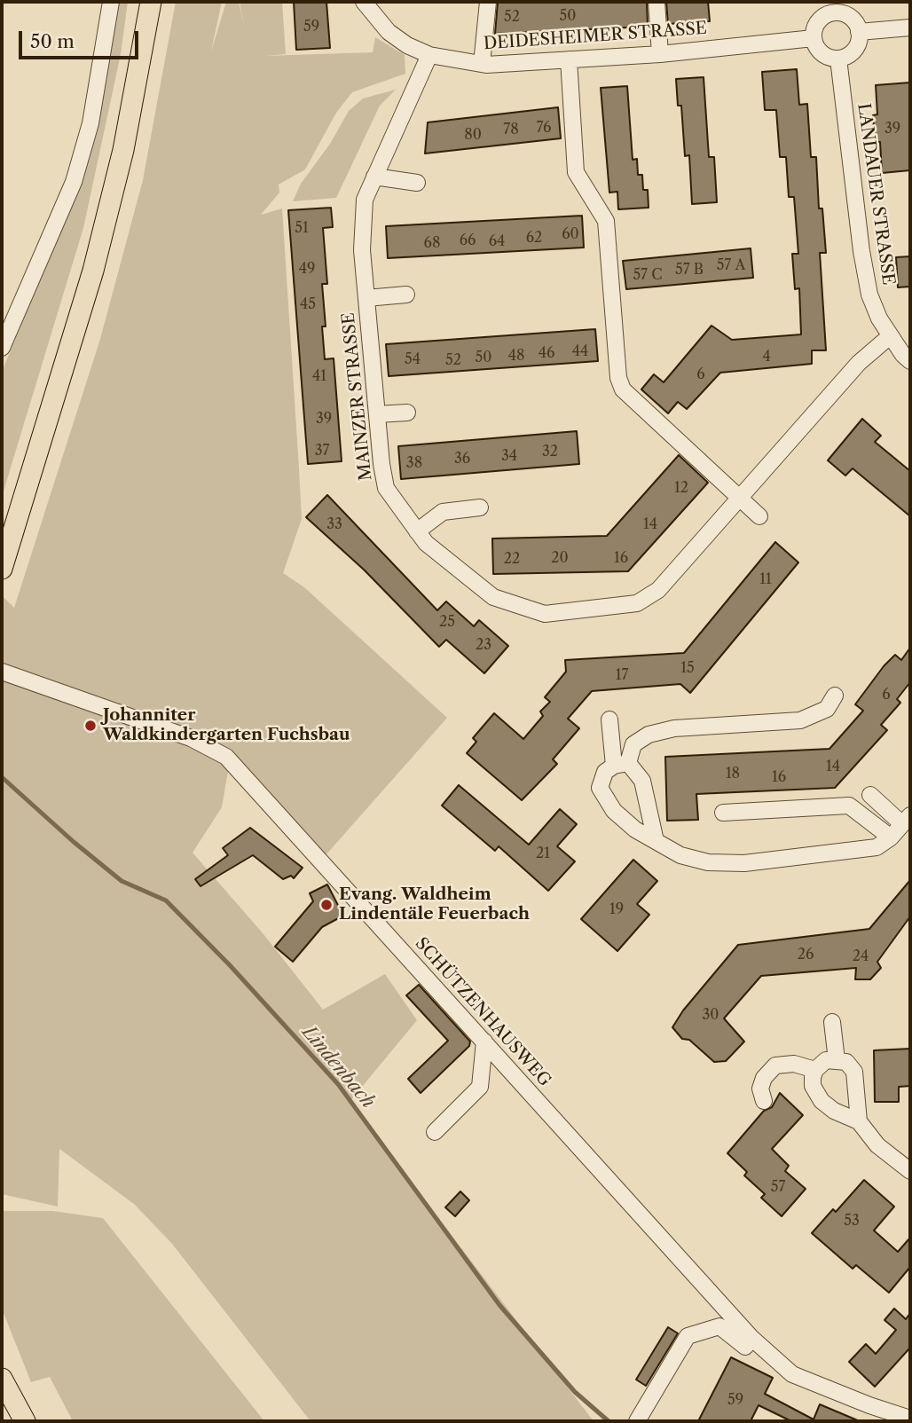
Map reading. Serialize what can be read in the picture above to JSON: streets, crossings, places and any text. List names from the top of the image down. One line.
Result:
{"streets":{"street":["DEIDESHEIMER STRASSE","LANDAUER STRASSE","MAINZER STRASSE","SCHÜTZENHAUSWEG"]},"crossings":[["DEIDESHEIMER STRASSE","LANDAUER STRASSE"],["DEIDESHEIMER STRASSE","MAINZER STRASSE"],["LANDAUER STRASSE","MAINZER STRASSE"]],"water":["Lindenbach"],"places":["Johanniter Waldkindergarten Fuchsbau","Evang. Waldheim Lindentäle Feuerbach"],"house_numbers":["50","52","59","76","39","78","80","51","60","62","66","64","68","57 A","49","57 B","57 C","45","44","46","48","4","50","54","52","6","41","39","37","32","34","36","38","12","33","14","20","16","22","11","25","23","15","17","6","14","18","16","21","19","26","24","30","57","53","59"],"scale_bar":"50 m"}
